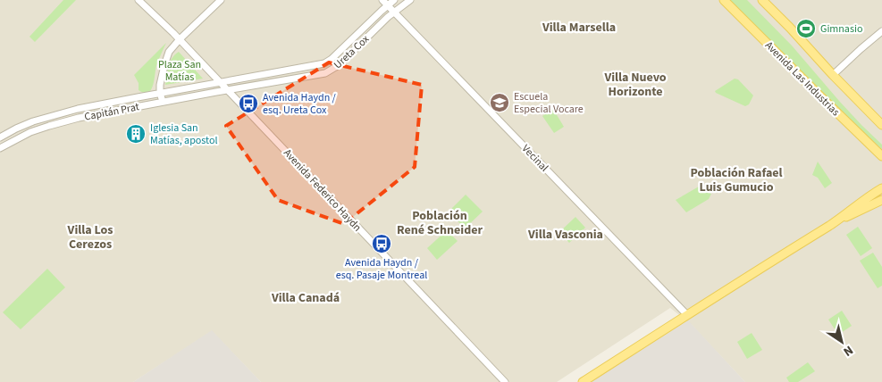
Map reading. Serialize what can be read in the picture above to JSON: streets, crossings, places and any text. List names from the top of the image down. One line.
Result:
{"streets":{"main road":["Avenida Las Industrias"],"street":["Ureta Cox","Capitán Prat","Vecinal","Avenida Federico Haydn"]},"crossings":[["Ureta Cox","Capitán Prat"],["Ureta Cox","Vecinal"],["Ureta Cox","Avenida Federico Haydn"],["Capitán Prat","Avenida Federico Haydn"]],"districts":["Villa Marsella","Villa Nuevo Horizonte","Población Rafael Luis Gumucio","Población René Schneider","Villa Los Cerezos","Villa Vasconia","Villa Canadá"],"parks":["Plaza San Matías"],"places":{"sports":["Gimnasio"],"school or university":["Escuela Especial Vocare"],"bus stop":["Avenida Haydn / esq. Ureta Cox","Avenida Haydn / esq. Pasaje Montreal"],"building":["Iglesia San Matías, apostol"]},"north":"bottom right"}
